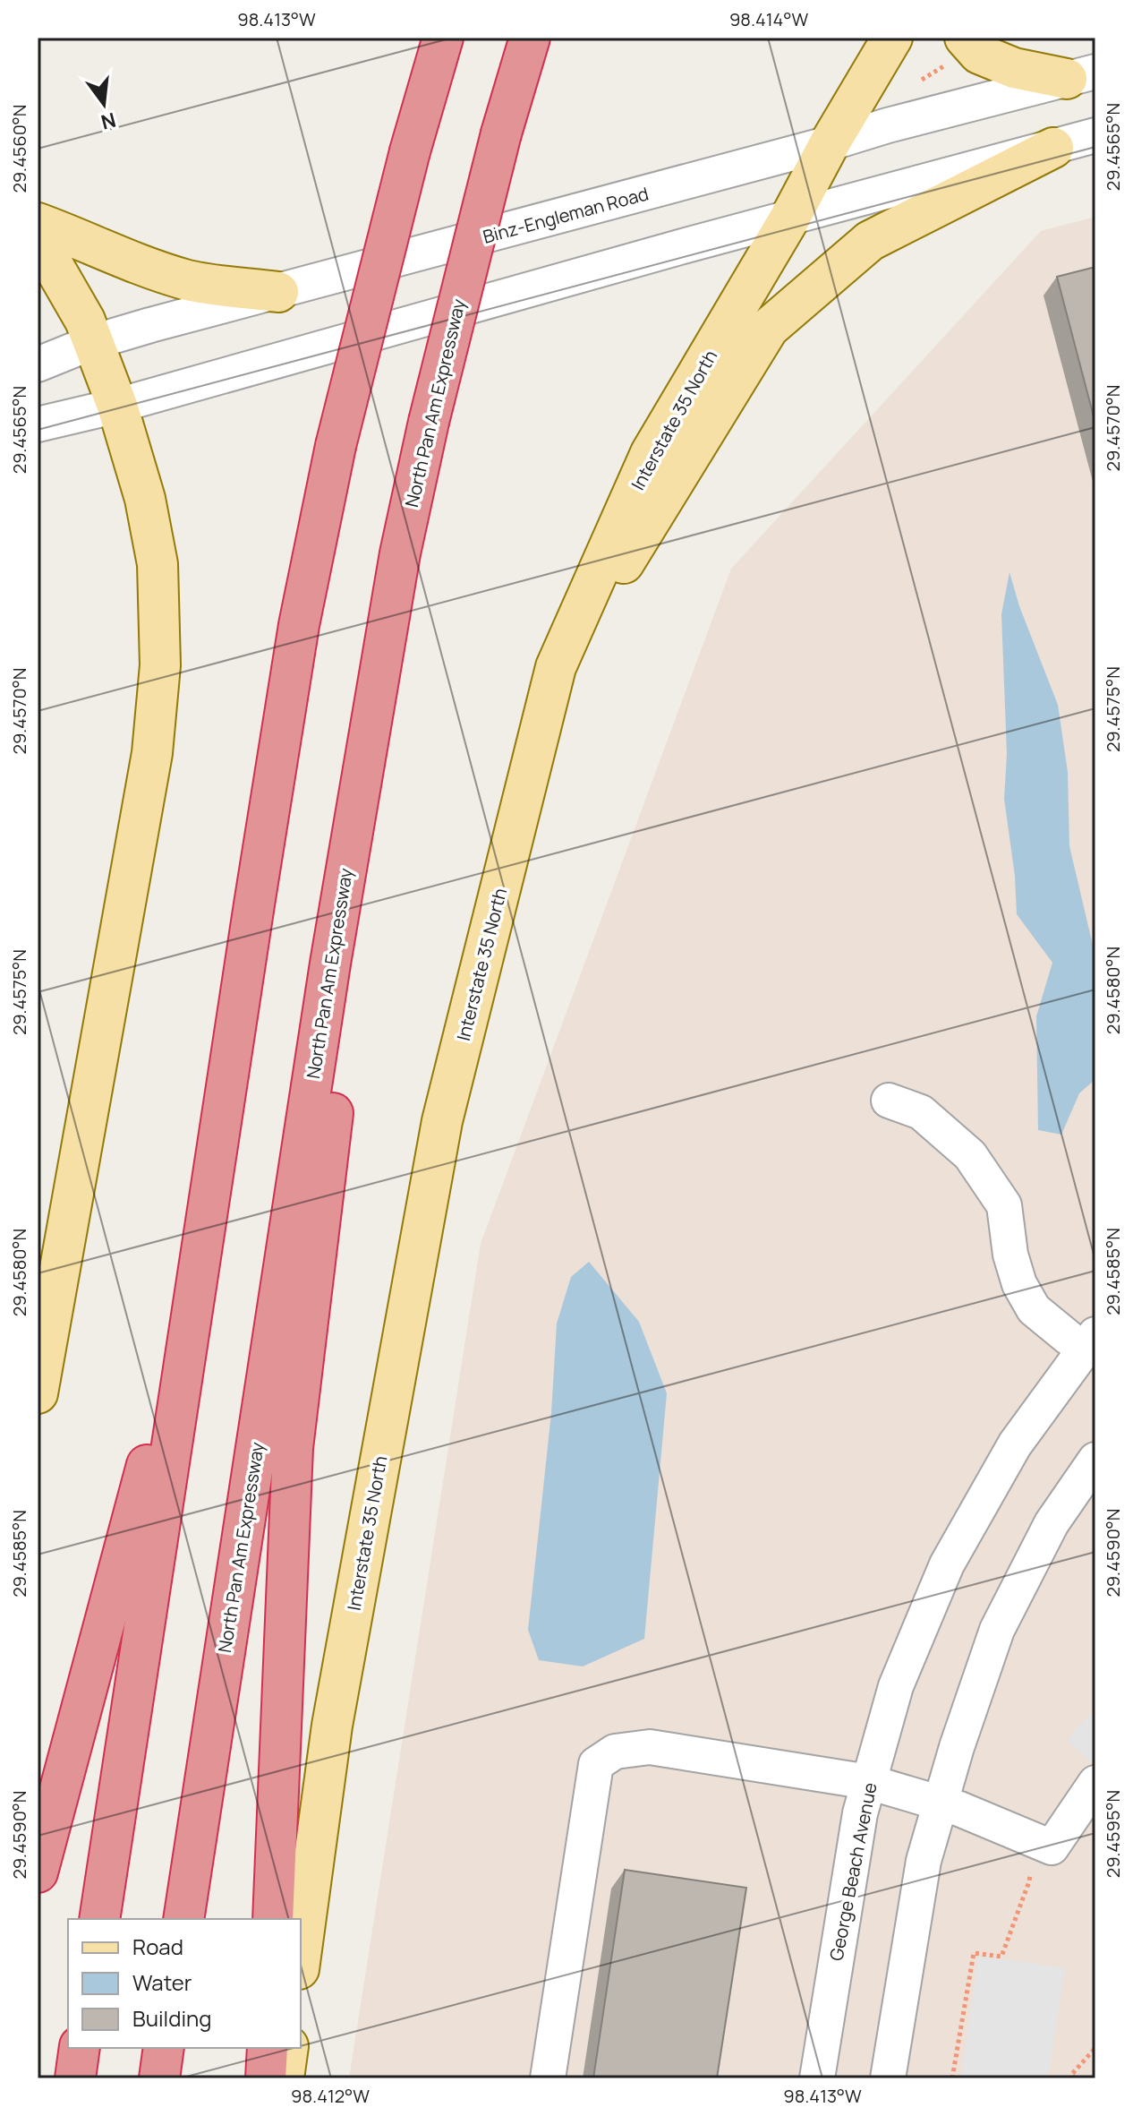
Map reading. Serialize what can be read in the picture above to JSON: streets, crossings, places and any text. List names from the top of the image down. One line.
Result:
{"streets":{"highway":["North Pan Am Expressway"],"main road":["Interstate 35 North"],"street":["Binz-Engleman Road","George Beach Avenue"]},"crossings":[["Binz-Engleman Road","Interstate 35 North"]],"legend":["Road","Water","Building"],"north":"bottom","coordinates":["98.413°W","98.414°W","29.4565°N","29.4560°N","29.4570°N","29.4575°N","29.4580°N","29.4585°N","29.4590°N","29.4595°N","98.412°W"]}
